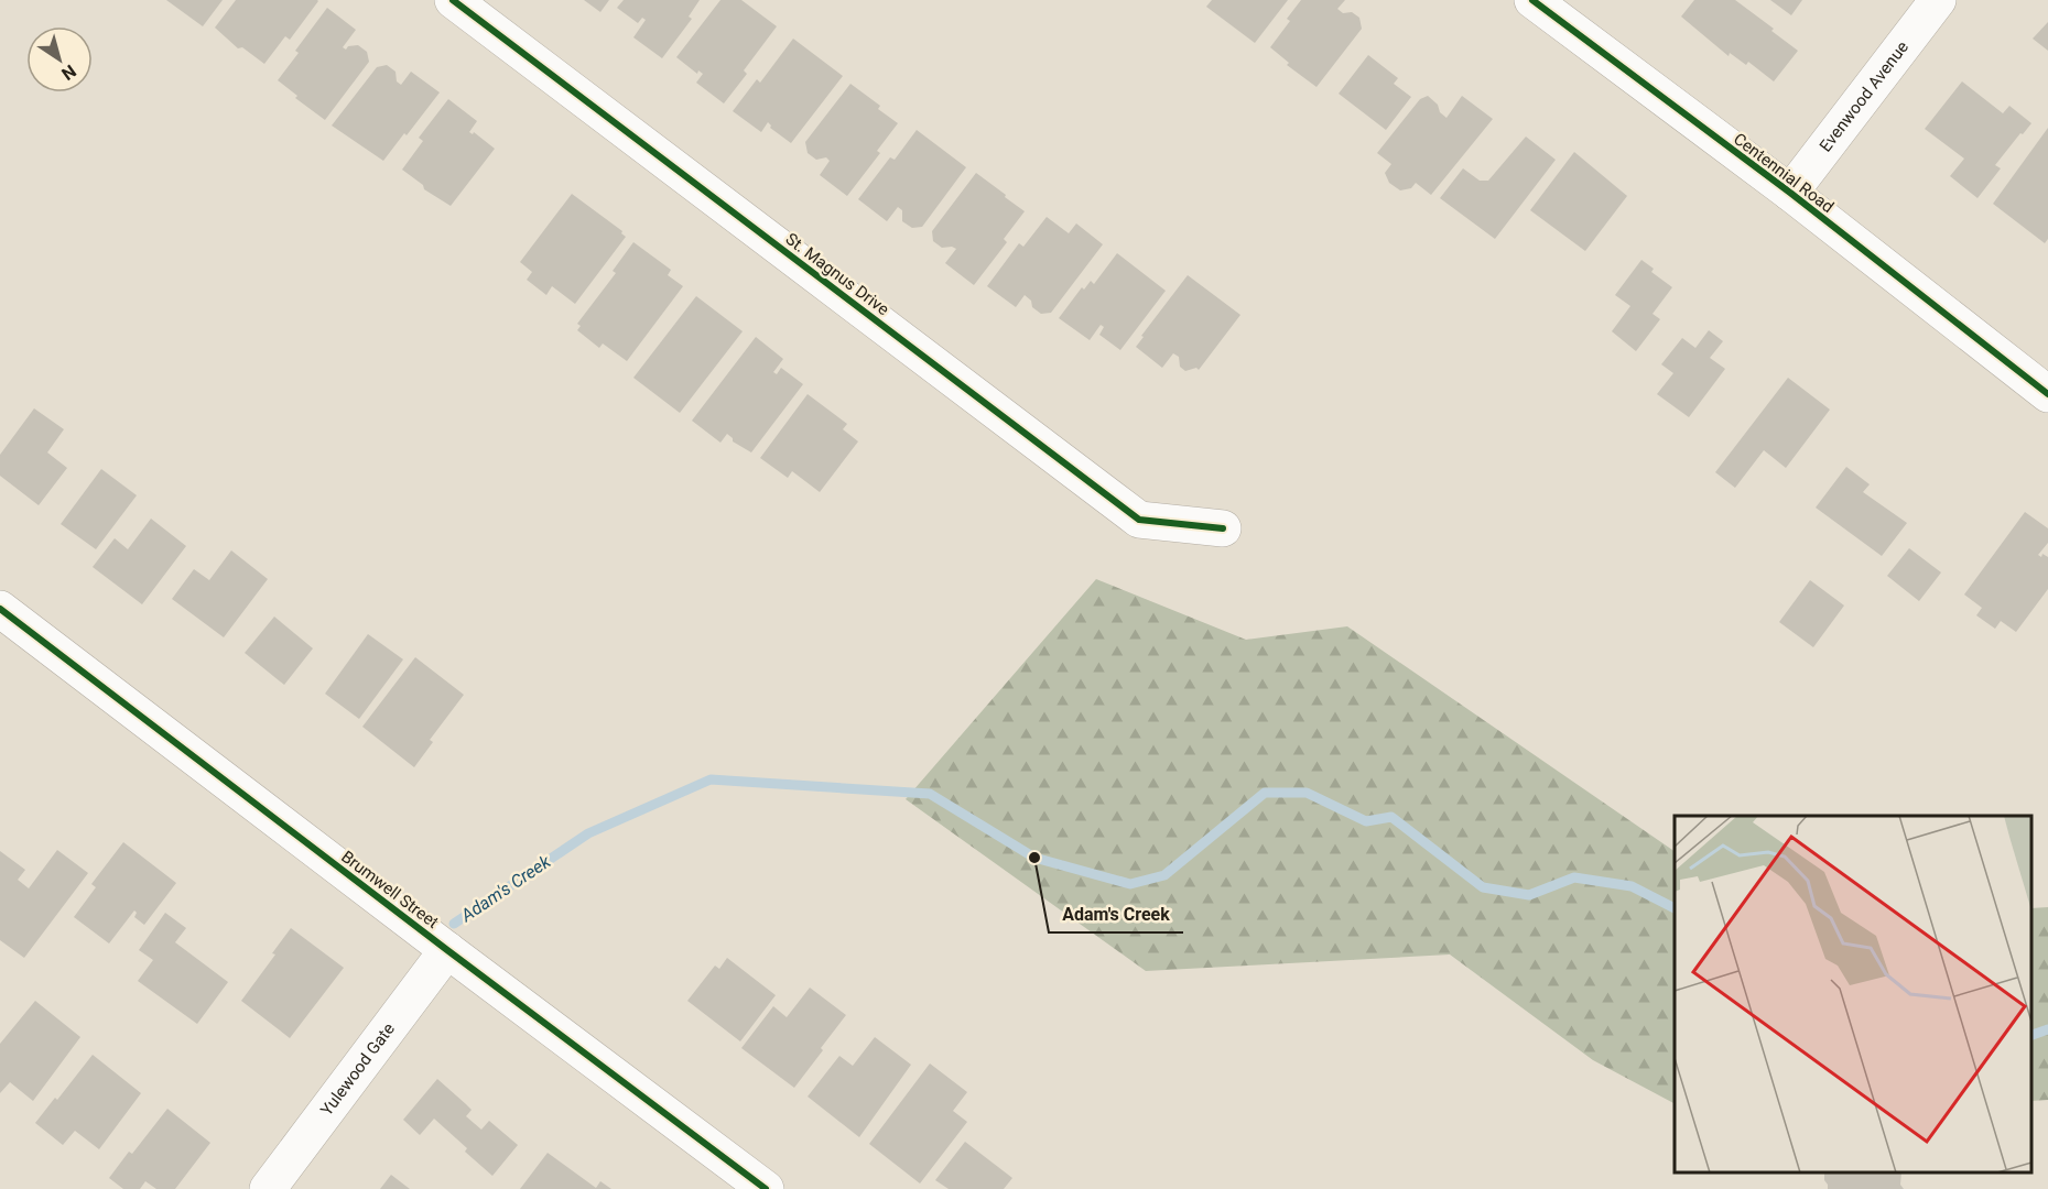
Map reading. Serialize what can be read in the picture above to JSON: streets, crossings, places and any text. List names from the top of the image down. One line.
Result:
{"streets":{"street":["Evenwood Avenue","Centennial Road","St. Magnus Drive","Brumwell Street","Yulewood Gate"]},"crossings":[["Evenwood Avenue","Centennial Road"],["Brumwell Street","Yulewood Gate"]],"water":["Adam's Creek"],"places":["Adam's Creek"],"north":"bottom right"}
